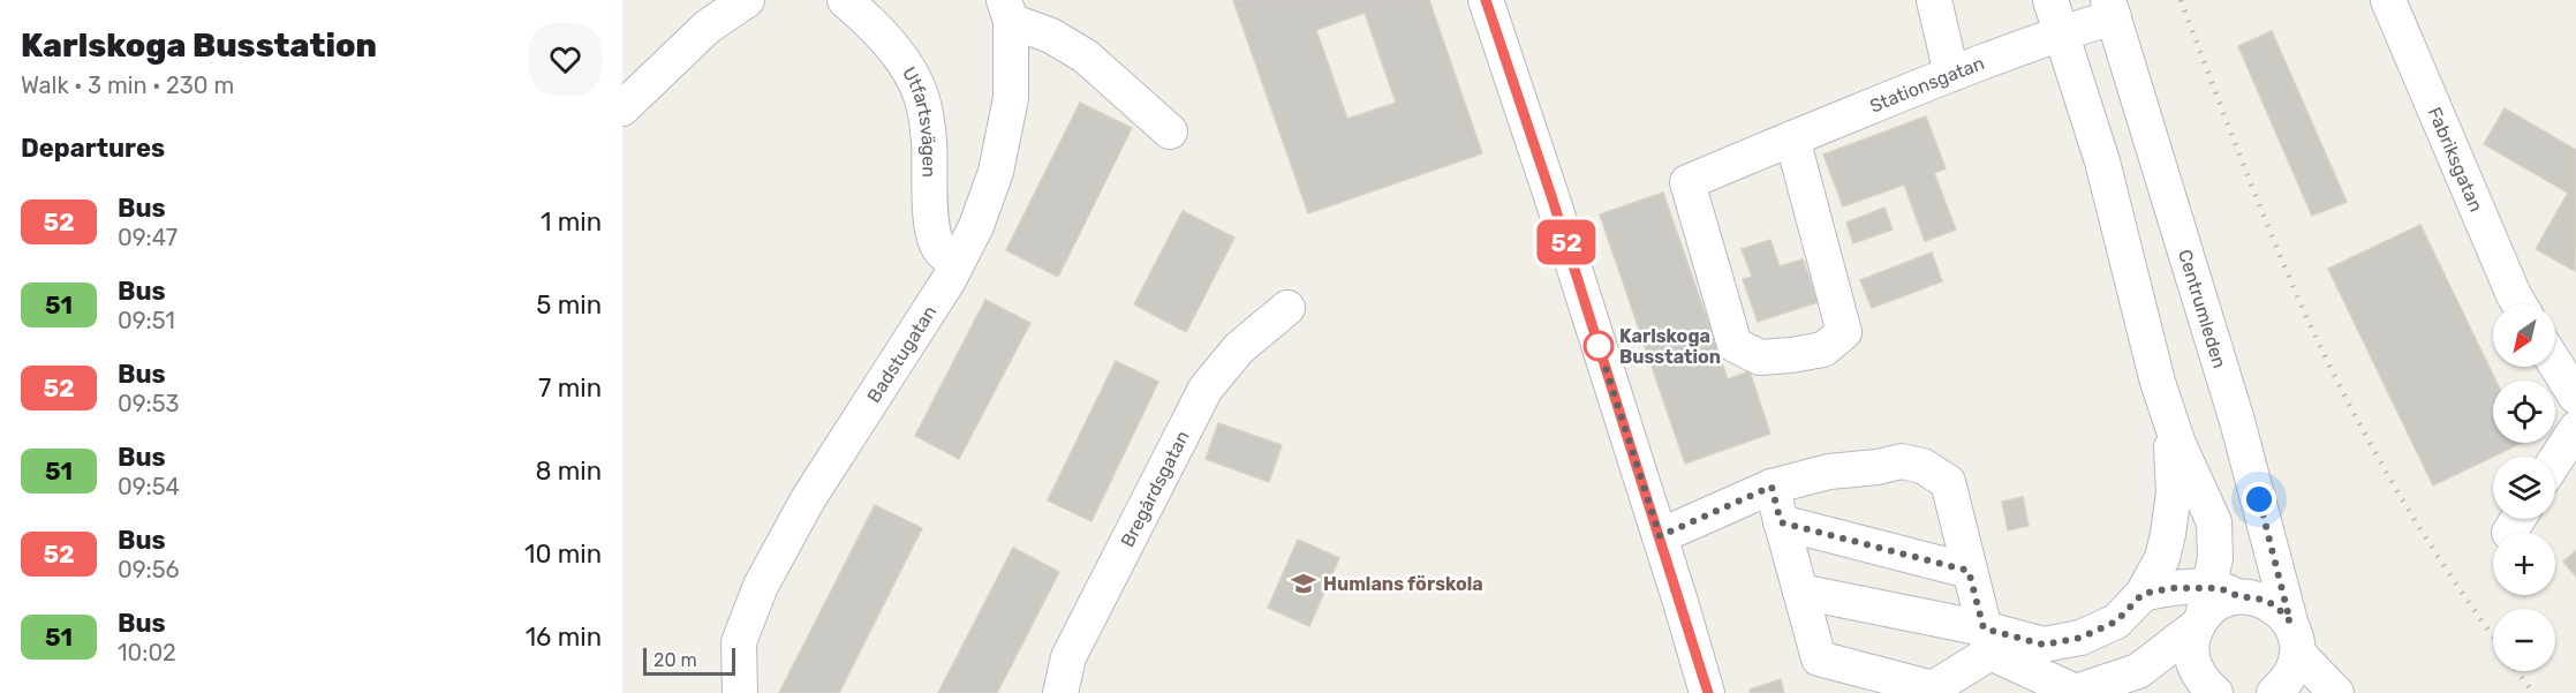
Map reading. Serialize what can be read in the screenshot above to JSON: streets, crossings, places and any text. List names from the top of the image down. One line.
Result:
{"streets":{"street":["Stationsgatan","Utfartsvägen","Fabriksgatan","Centrumleden","Badstugatan","Bregårdsgatan"]},"crossings":[["Stationsgatan","Centrumleden"],["Utfartsvägen","Badstugatan"]],"places":{"other":["Karlskoga Busstation"],"school or university":["Humlans förskola"]},"lines":["bus line 52"],"scale_bar":"20 m","north":"bottom left","page":{"heading":[["Karlskoga Busstation","Walk · 3 min · 230 m"],"Departures"],"on_map":"52","list":[{"mark":"52","name":"Bus","note":"09:47","value":"1 min"},{"mark":"51","name":"Bus","note":"09:51","value":"5 min"},{"mark":"52","name":"Bus","note":"09:53","value":"7 min"},{"mark":"51","name":"Bus","note":"09:54","value":"8 min"},{"mark":"52","name":"Bus","note":"09:56","value":"10 min"},{"mark":"51","name":"Bus","note":"10:02","value":"16 min"}],"map_buttons":["+","−"],"scale":"20 m"}}
